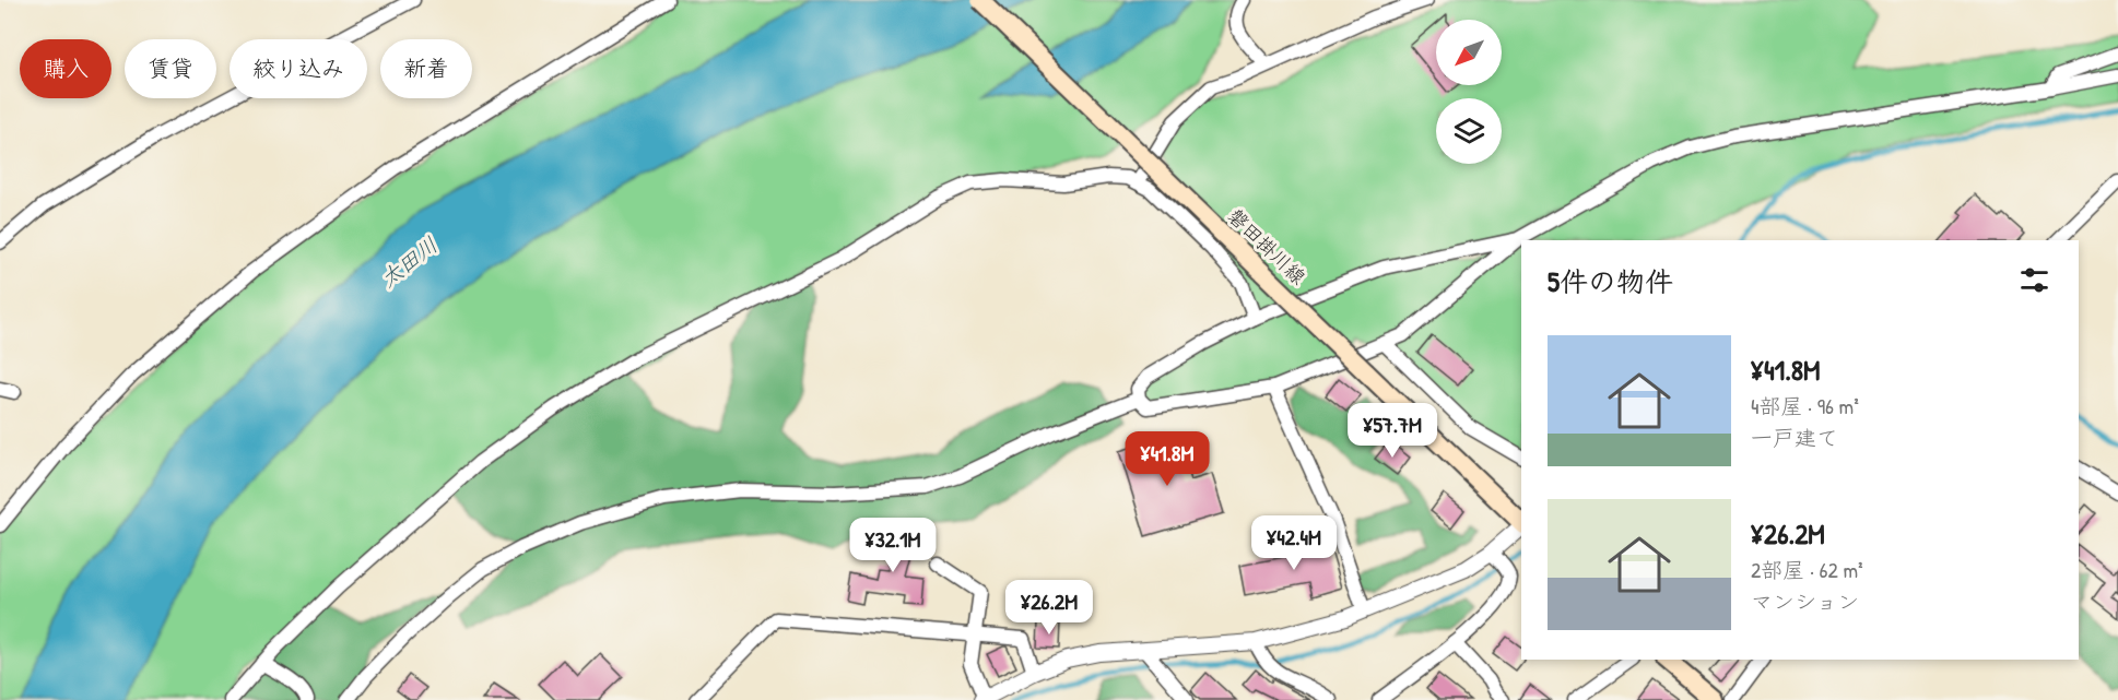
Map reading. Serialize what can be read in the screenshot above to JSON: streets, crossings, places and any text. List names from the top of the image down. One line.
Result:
{"streets":{"main road":["磐田掛川線"]},"water":["太田川"],"north":"bottom left","page":{"chip":["購入","賃貸","絞り込み","新着"],"heading":"5件の物件","list":[{"name":"¥41.8M","note":"4部屋 · 96 m² · 一戸建て"},{"name":"¥26.2M","note":"2部屋 · 62 m² · マンション"}],"price":["¥57.7M","¥41.8M","¥42.4M","¥32.1M","¥26.2M"]}}
